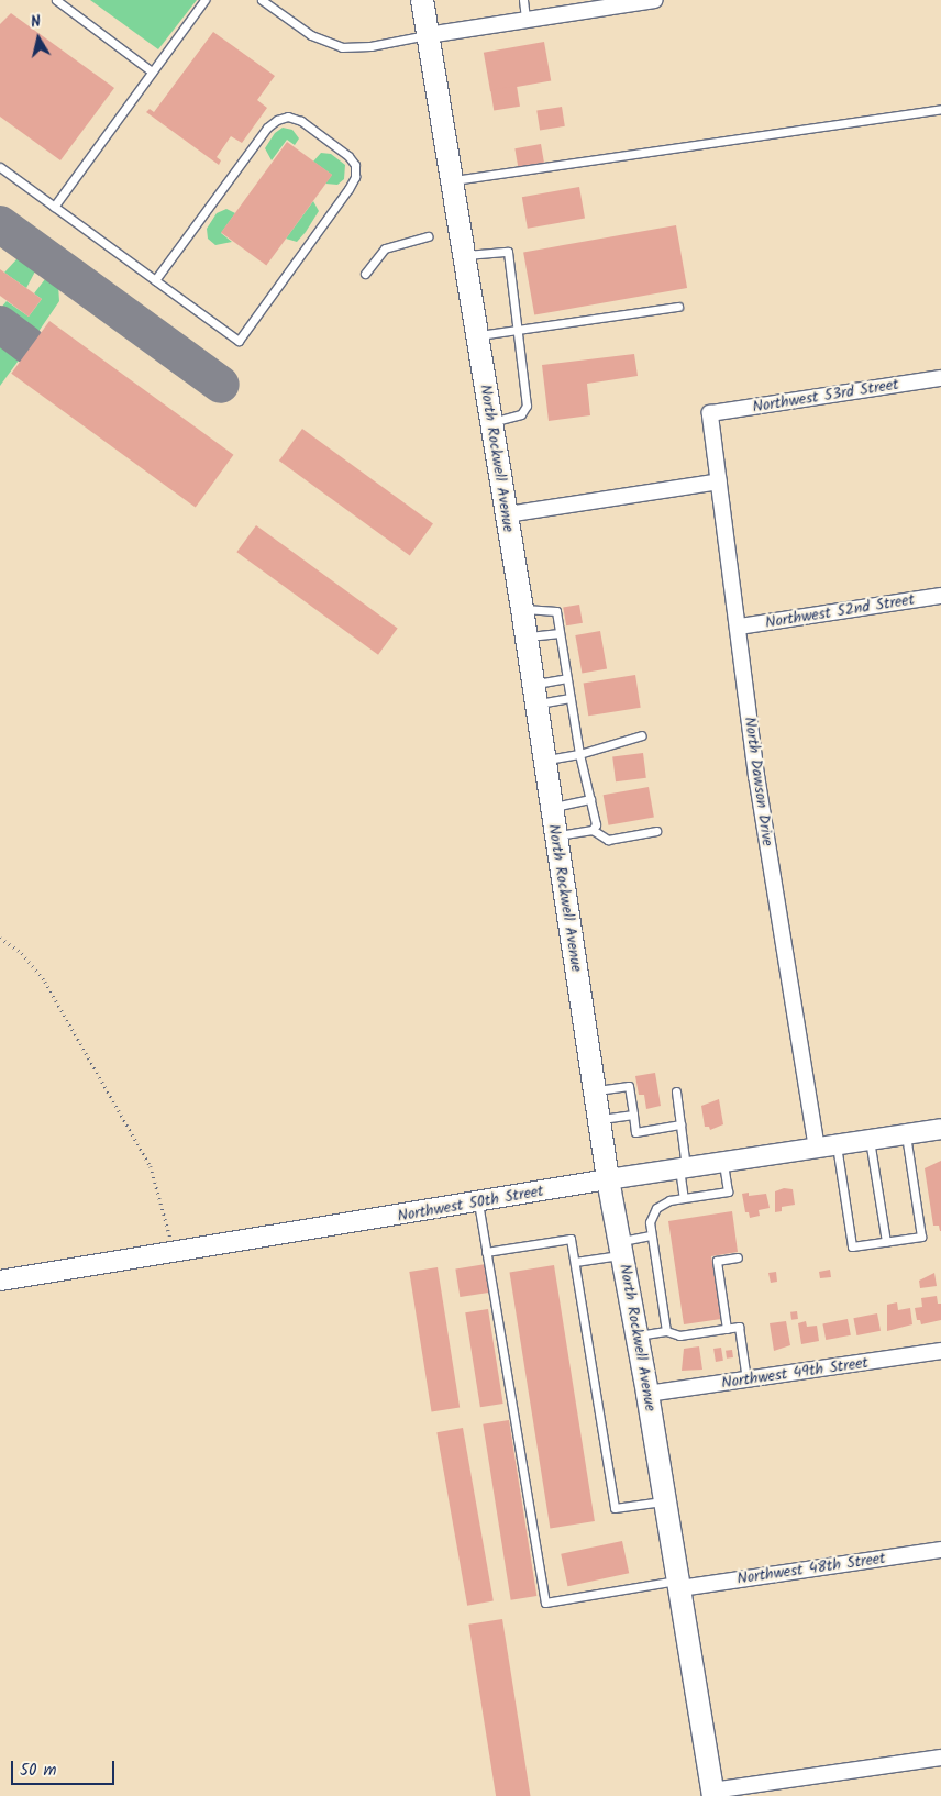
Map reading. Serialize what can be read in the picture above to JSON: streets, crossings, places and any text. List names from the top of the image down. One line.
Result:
{"streets":{"main road":["North Rockwell Avenue"],"street":["Northwest 53rd Street","Northwest 52nd Street","North Dawson Drive","Northwest 50th Street","Northwest 49th Street","Northwest 48th Street"]},"crossings":[["Northwest 53rd Street","North Dawson Drive"],["North Rockwell Avenue","Northwest 50th Street"],["North Rockwell Avenue","Northwest 49th Street"],["North Rockwell Avenue","Northwest 48th Street"],["Northwest 52nd Street","North Dawson Drive"],["North Dawson Drive","Northwest 50th Street"]],"scale_bar":"50 m","north":"top"}
